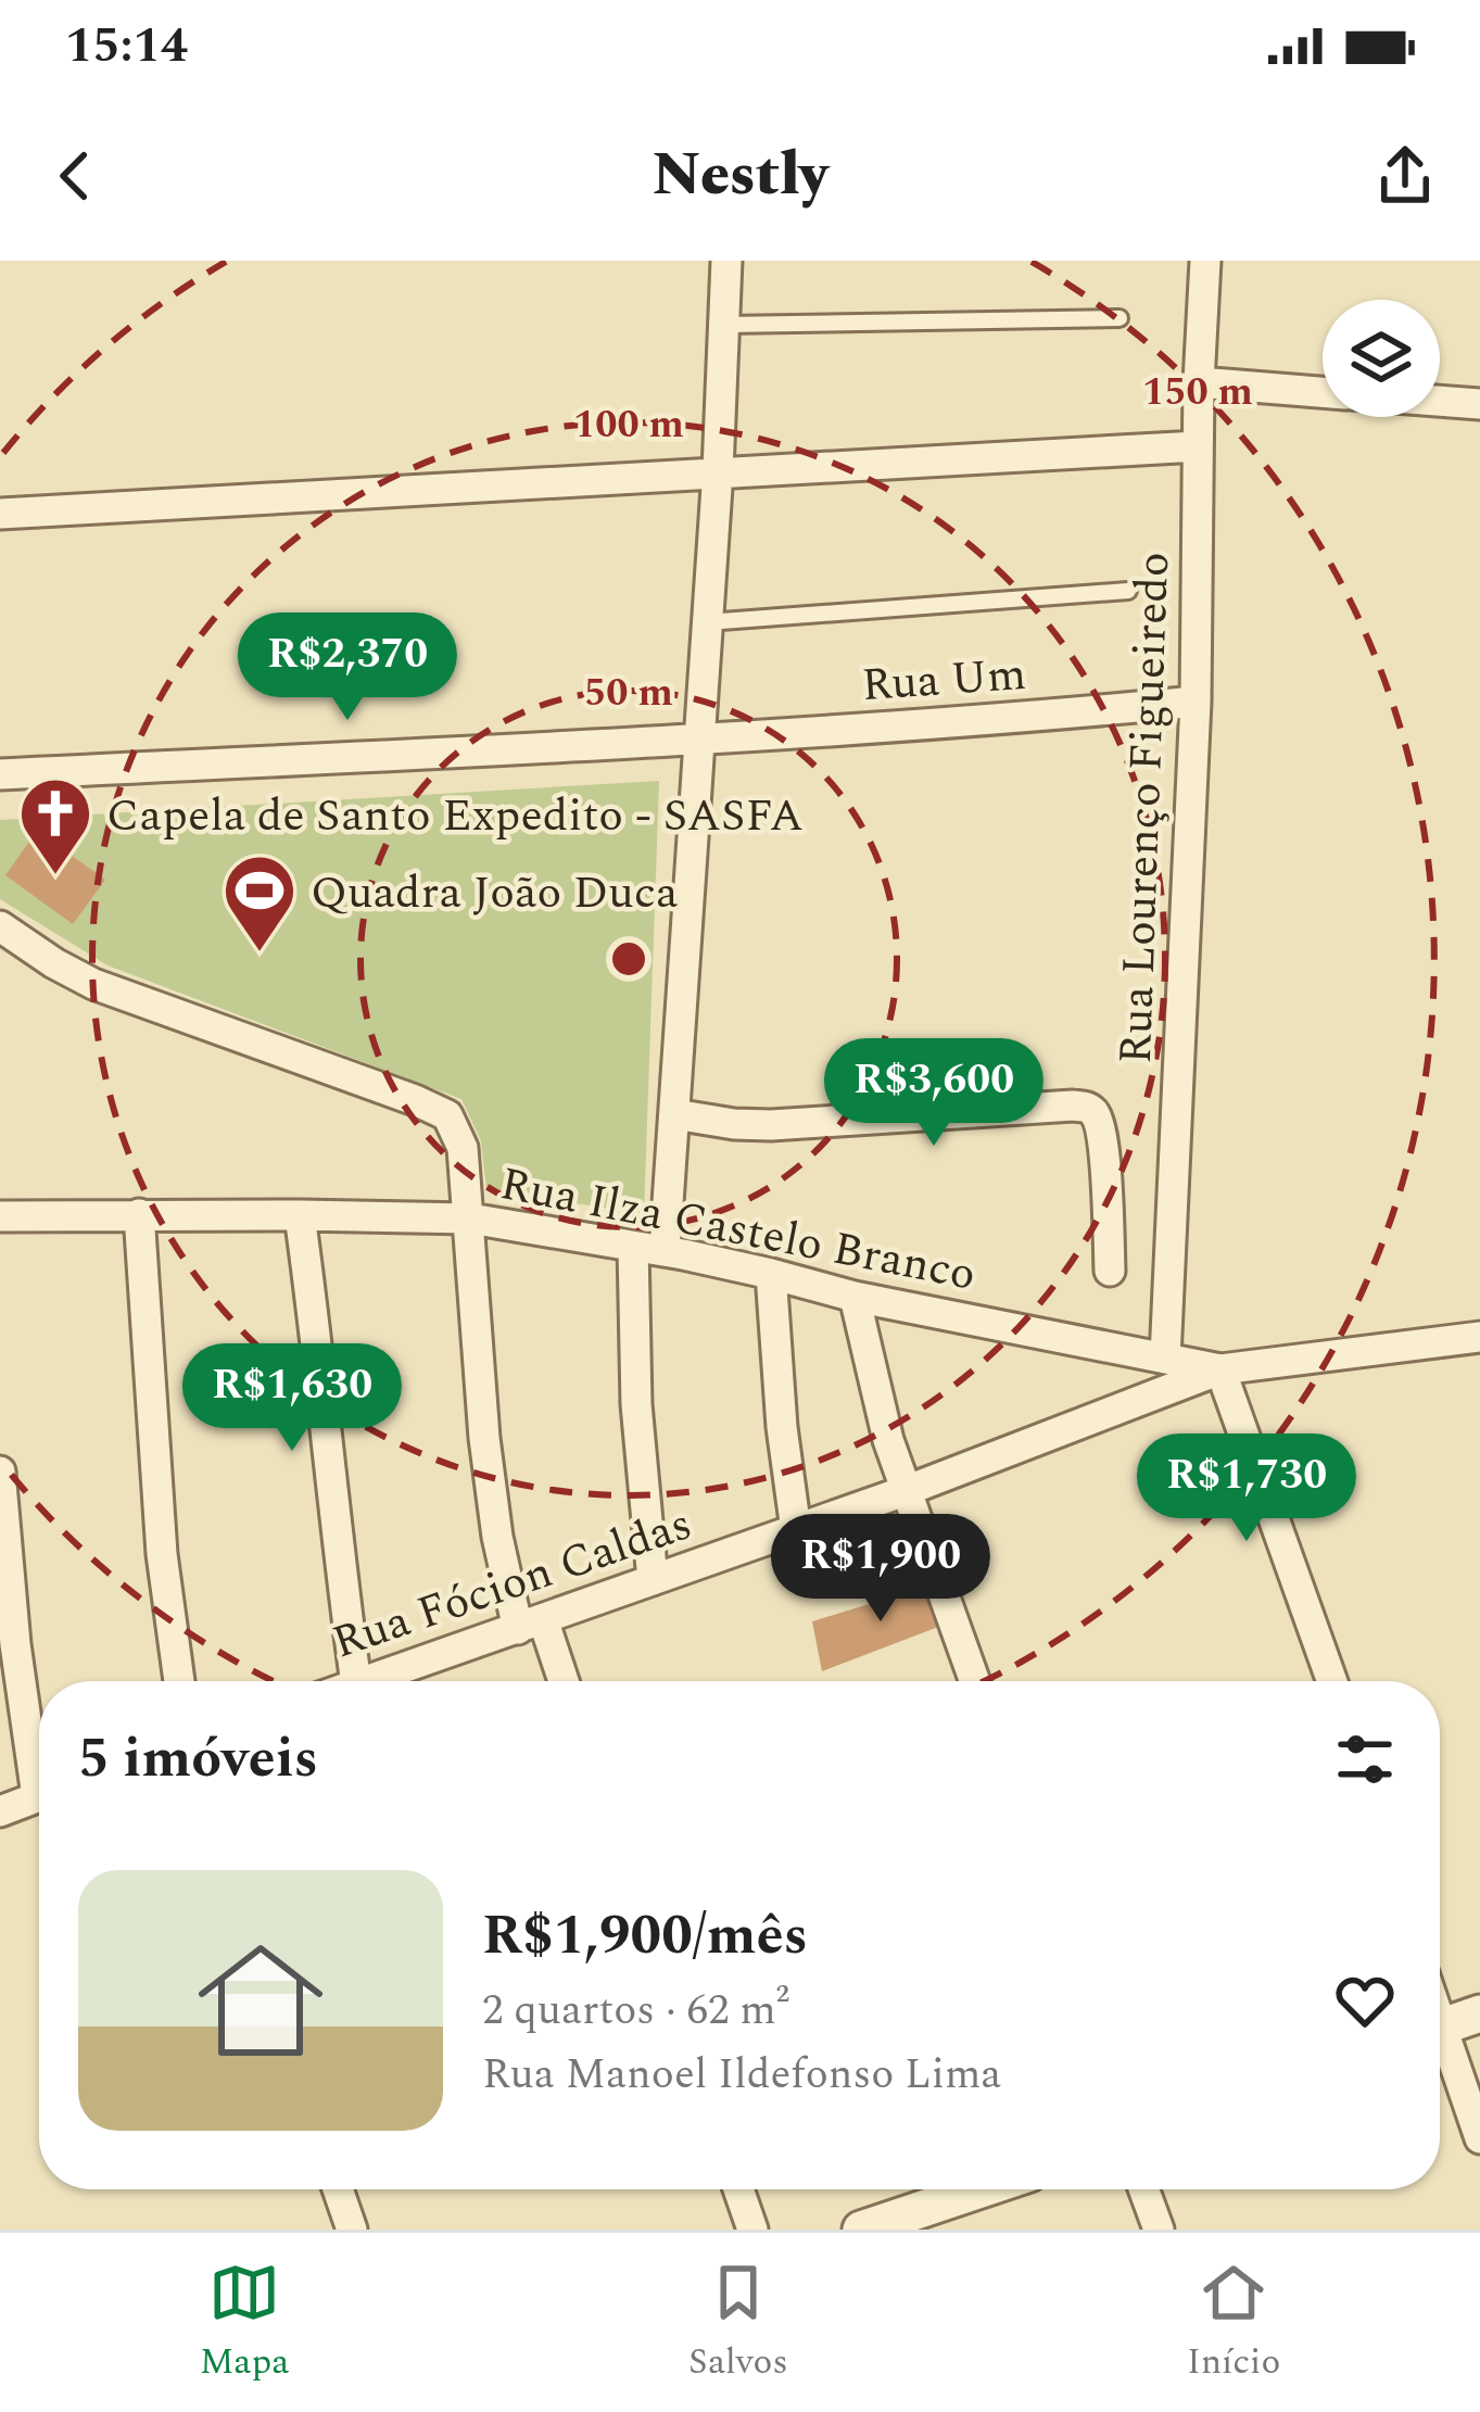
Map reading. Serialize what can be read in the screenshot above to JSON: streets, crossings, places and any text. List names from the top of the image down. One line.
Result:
{"streets":{"street":["Rua Um","Rua Lourenço Figueiredo","Rua Ilza Castelo Branco","Rua Fócion Caldas"]},"crossings":[["Rua Um","Rua Lourenço Figueiredo"],["Rua Lourenço Figueiredo","Rua Ilza Castelo Branco"],["Rua Ilza Castelo Branco","Rua Fócion Caldas"]],"places":{"church":["Capela de Santo Expedito - SASFA"],"sports":["Quadra João Duca"]},"page":{"status":"15:14","header":"Nestly","price":["R$2,370","R$3,600","R$1,630","R$1,730","R$1,900"],"heading":"5 imóveis","list":[{"name":"R$1,900/mês","note":"2 quartos · 62 m² · Rua Manoel Ildefonso Lima"}],"tabs":["Mapa","Salvos","Início"]},"rings":["150 m","100 m","50 m"]}
